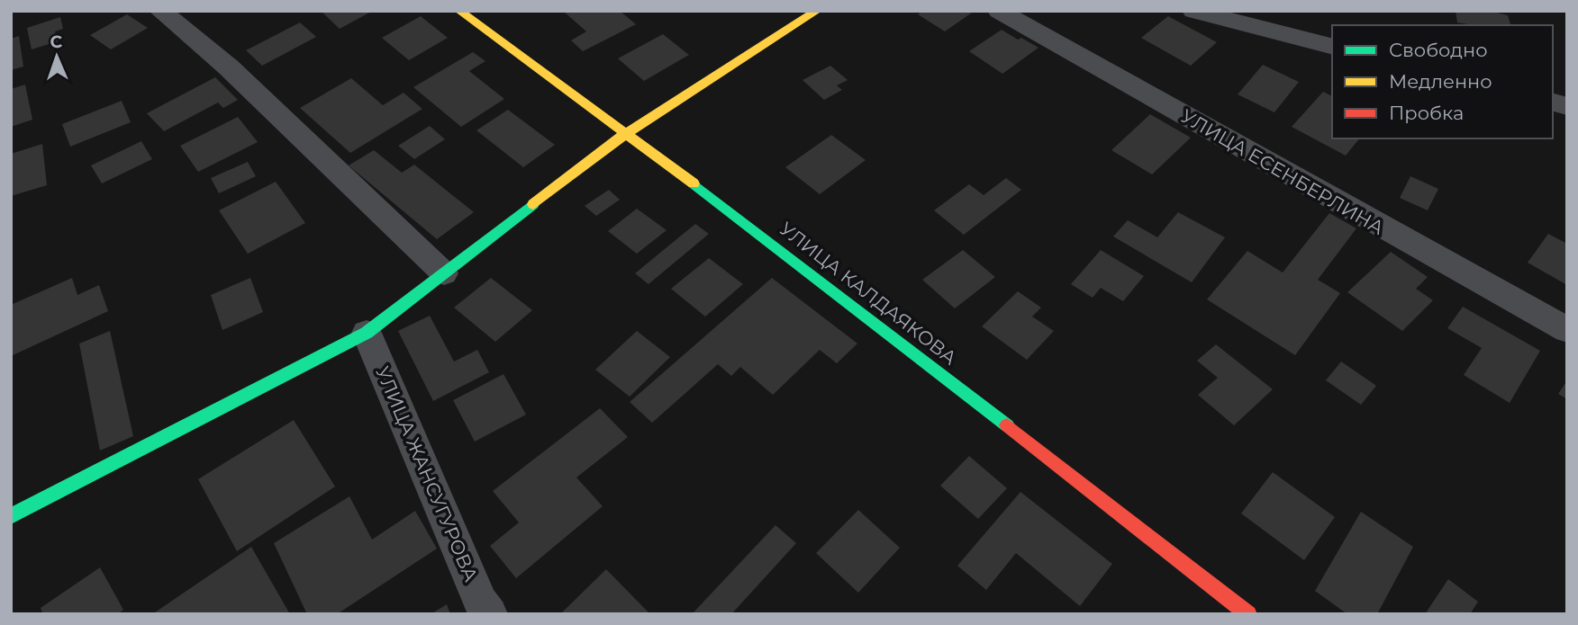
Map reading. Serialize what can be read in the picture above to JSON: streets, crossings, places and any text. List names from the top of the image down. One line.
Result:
{"streets":{"street":["УЛИЦА ЕСЕНБЕРЛИНА","УЛИЦА КАЛДАЯКОВА","УЛИЦА ЖАНСУГУРОВА"]},"legend":["Свободно","Медленно","Пробка"],"north":"top"}
